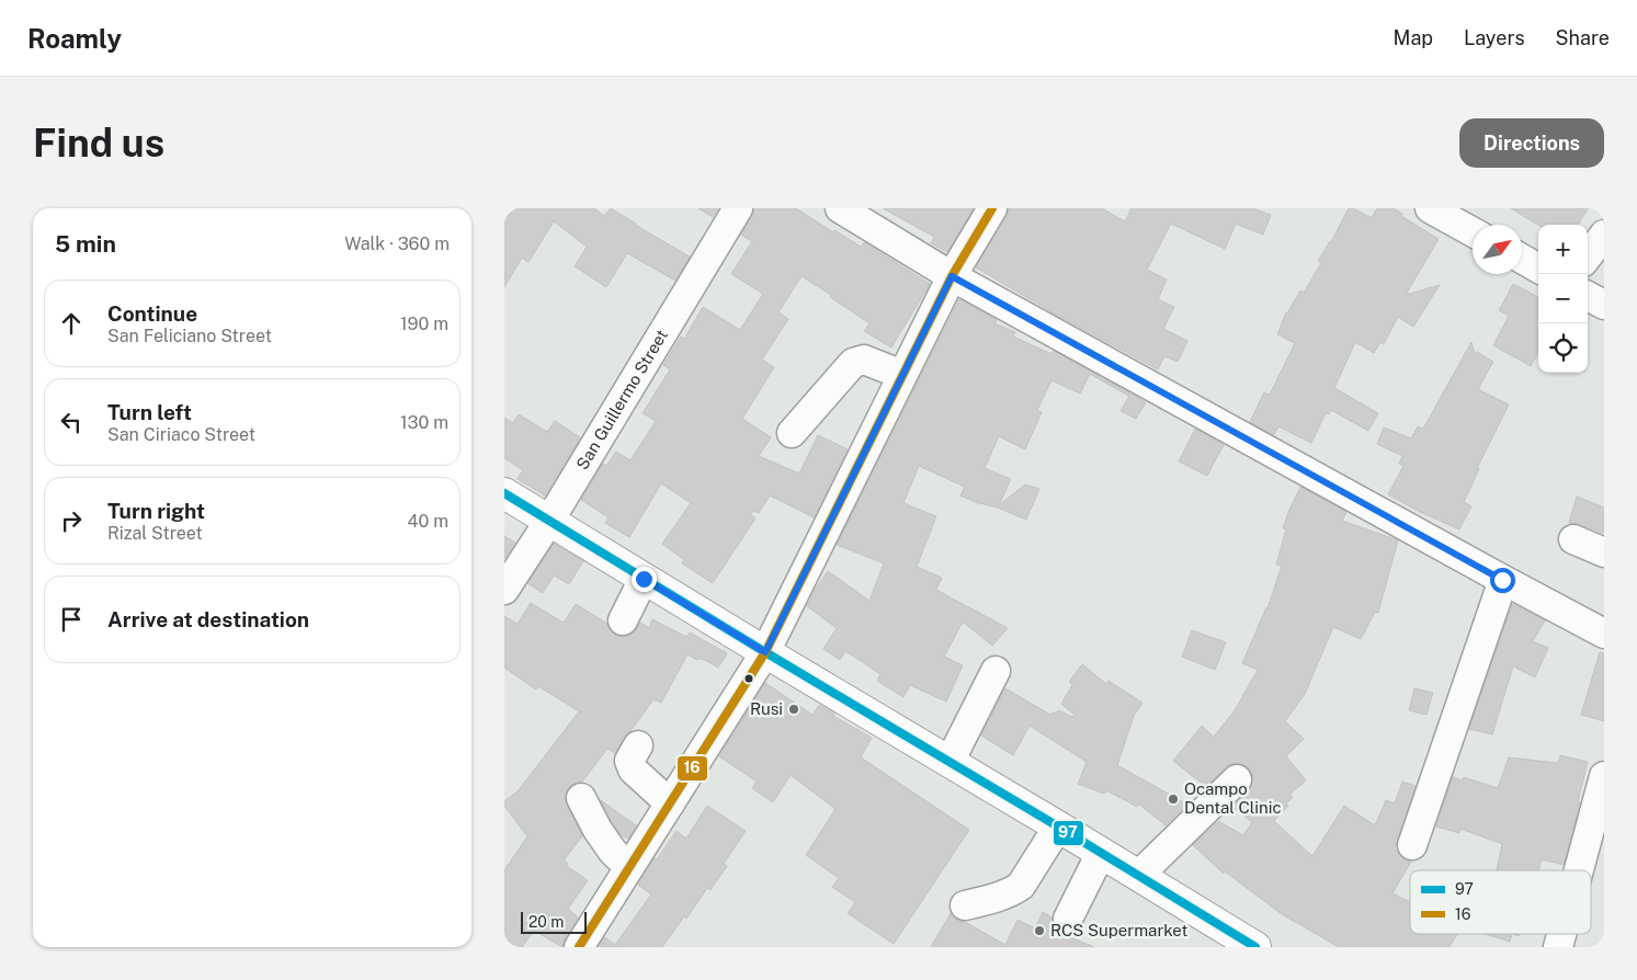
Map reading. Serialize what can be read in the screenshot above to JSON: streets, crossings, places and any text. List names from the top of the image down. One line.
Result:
{"streets":{"street":["San Guillermo Street"]},"places":["Rusi","Ocampo Dental Clinic","RCS Supermarket"],"lines":["transit line 16","transit line 97"],"legend":["97","16"],"scale_bar":"20 m","north":"top right","page":{"header":"Roamly","nav":["Map","Layers","Share"],"buttons":"Directions","title":"Find us","heading":["5 min","Walk · 360 m"],"map_buttons":["+","−"],"list":[["Continue","San Feliciano Street","190 m"],["Turn left","San Ciriaco Street","130 m"],["Turn right","Rizal Street","40 m"],"Arrive at destination"],"scale":"20 m"}}
